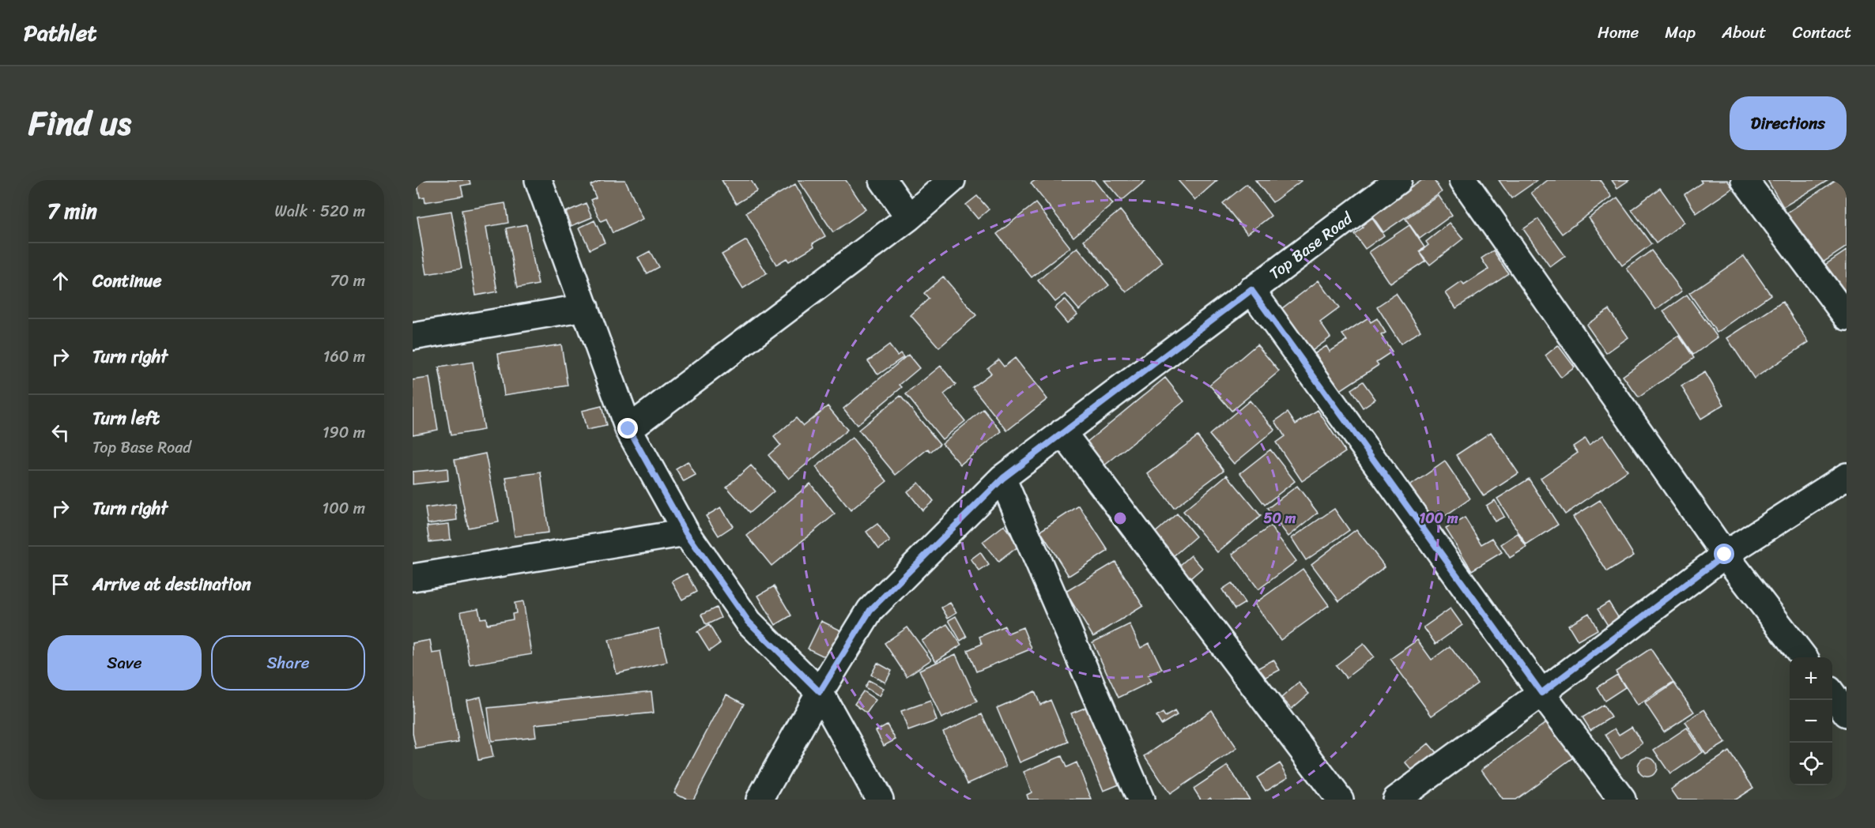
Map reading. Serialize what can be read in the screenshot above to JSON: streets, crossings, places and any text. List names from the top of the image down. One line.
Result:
{"streets":{"street":["Top Base Road"]},"page":{"header":"Pathlet","nav":["Home","Map","About","Contact"],"title":"Find us","buttons":["Directions",["Save","Share"]],"heading":["7 min","Walk · 520 m"],"list":[["Continue","70 m"],["Turn right","160 m"],["Turn left","Top Base Road","190 m"],["Turn right","100 m"],"Arrive at destination"],"map_buttons":["+","−"]},"rings":["50 m","100 m"]}
